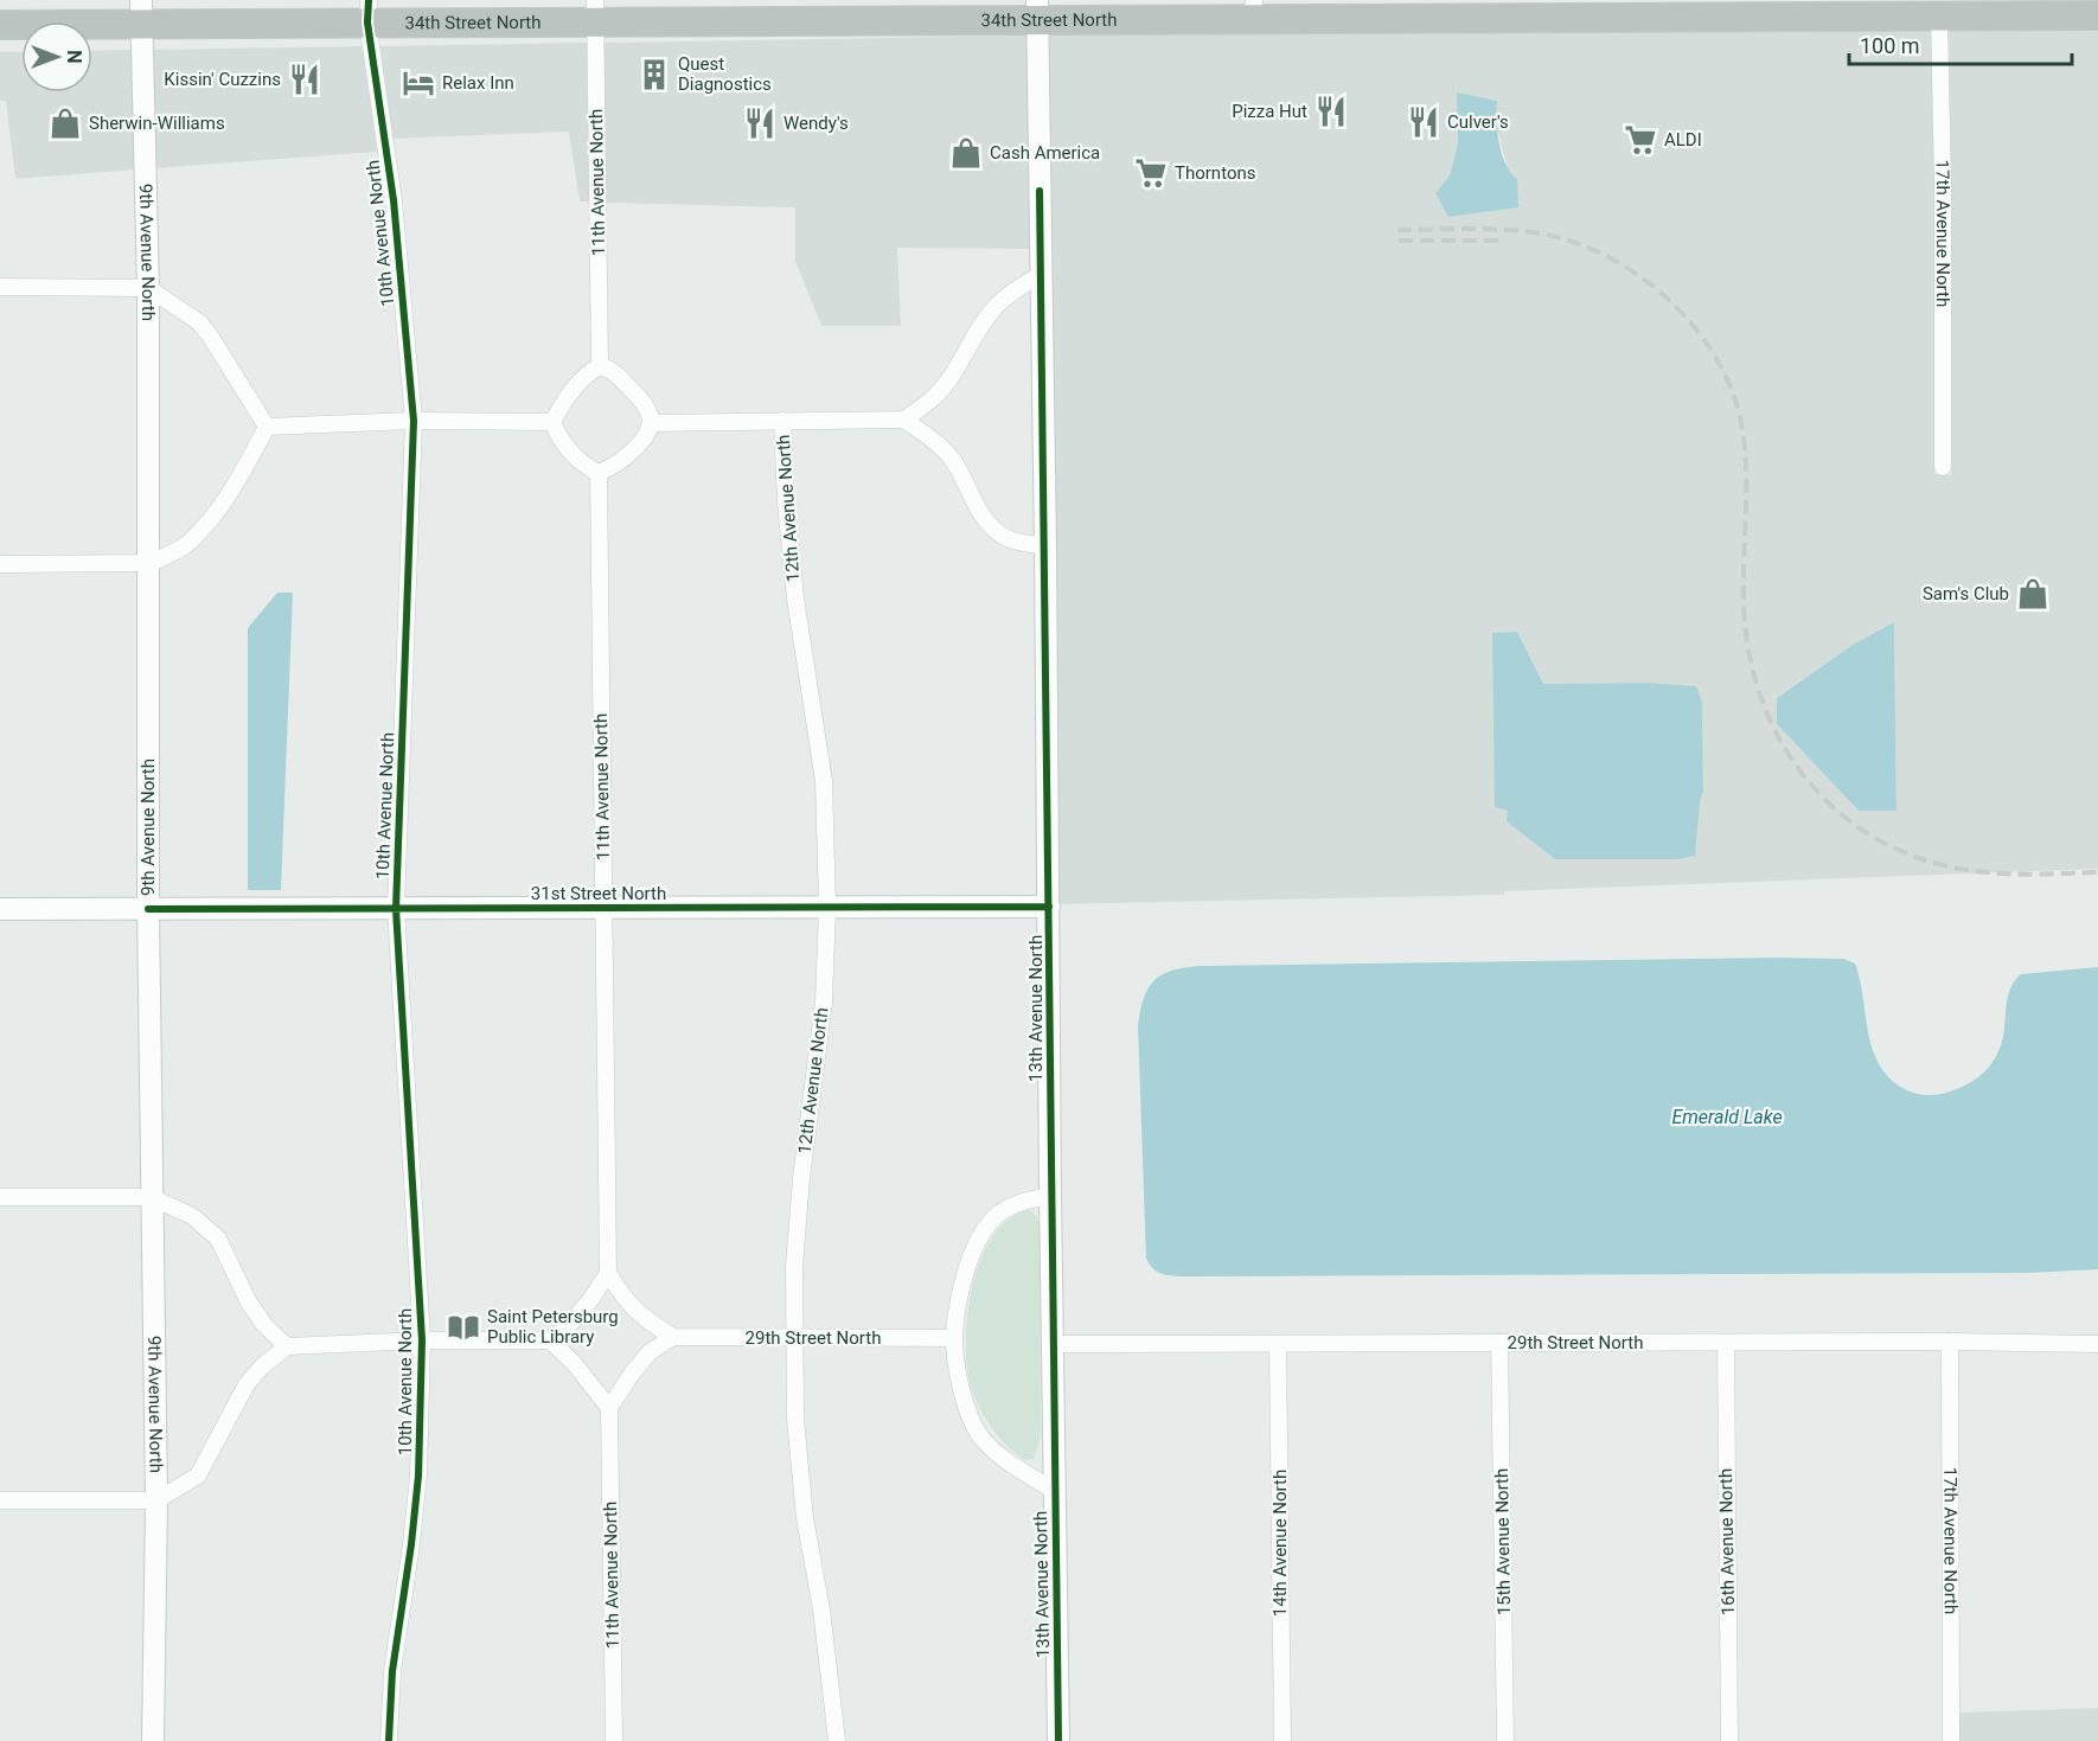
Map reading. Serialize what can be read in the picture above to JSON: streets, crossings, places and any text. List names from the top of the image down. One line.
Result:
{"streets":{"highway":["34th Street North"],"street":["11th Avenue North","10th Avenue North","17th Avenue North","9th Avenue North","12th Avenue North","31st Street North","13th Avenue North","29th Street North","15th Avenue North","16th Avenue North","14th Avenue North"]},"crossings":[["34th Street North","11th Avenue North"],["34th Street North","10th Avenue North"],["34th Street North","17th Avenue North"],["34th Street North","9th Avenue North"],["34th Street North","13th Avenue North"],["11th Avenue North","31st Street North"],["10th Avenue North","31st Street North"],["17th Avenue North","29th Street North"],["9th Avenue North","31st Street North"],["12th Avenue North","31st Street North"],["12th Avenue North","29th Street North"],["31st Street North","13th Avenue North"],["13th Avenue North","29th Street North"],["29th Street North","15th Avenue North"],["29th Street North","16th Avenue North"],["29th Street North","14th Avenue North"]],"water":["Emerald Lake"],"places":{"building":["Quest Diagnostics"],"restaurant":["Kissin' Cuzzins","Pizza Hut","Culver's","Wendy's"],"hotel":["Relax Inn"],"shop":["Sherwin-Williams","Cash America","Sam's Club"],"supermarket":["ALDI","Thorntons"],"library":["Saint Petersburg Public Library"]},"scale_bar":"100 m","north":"right"}
